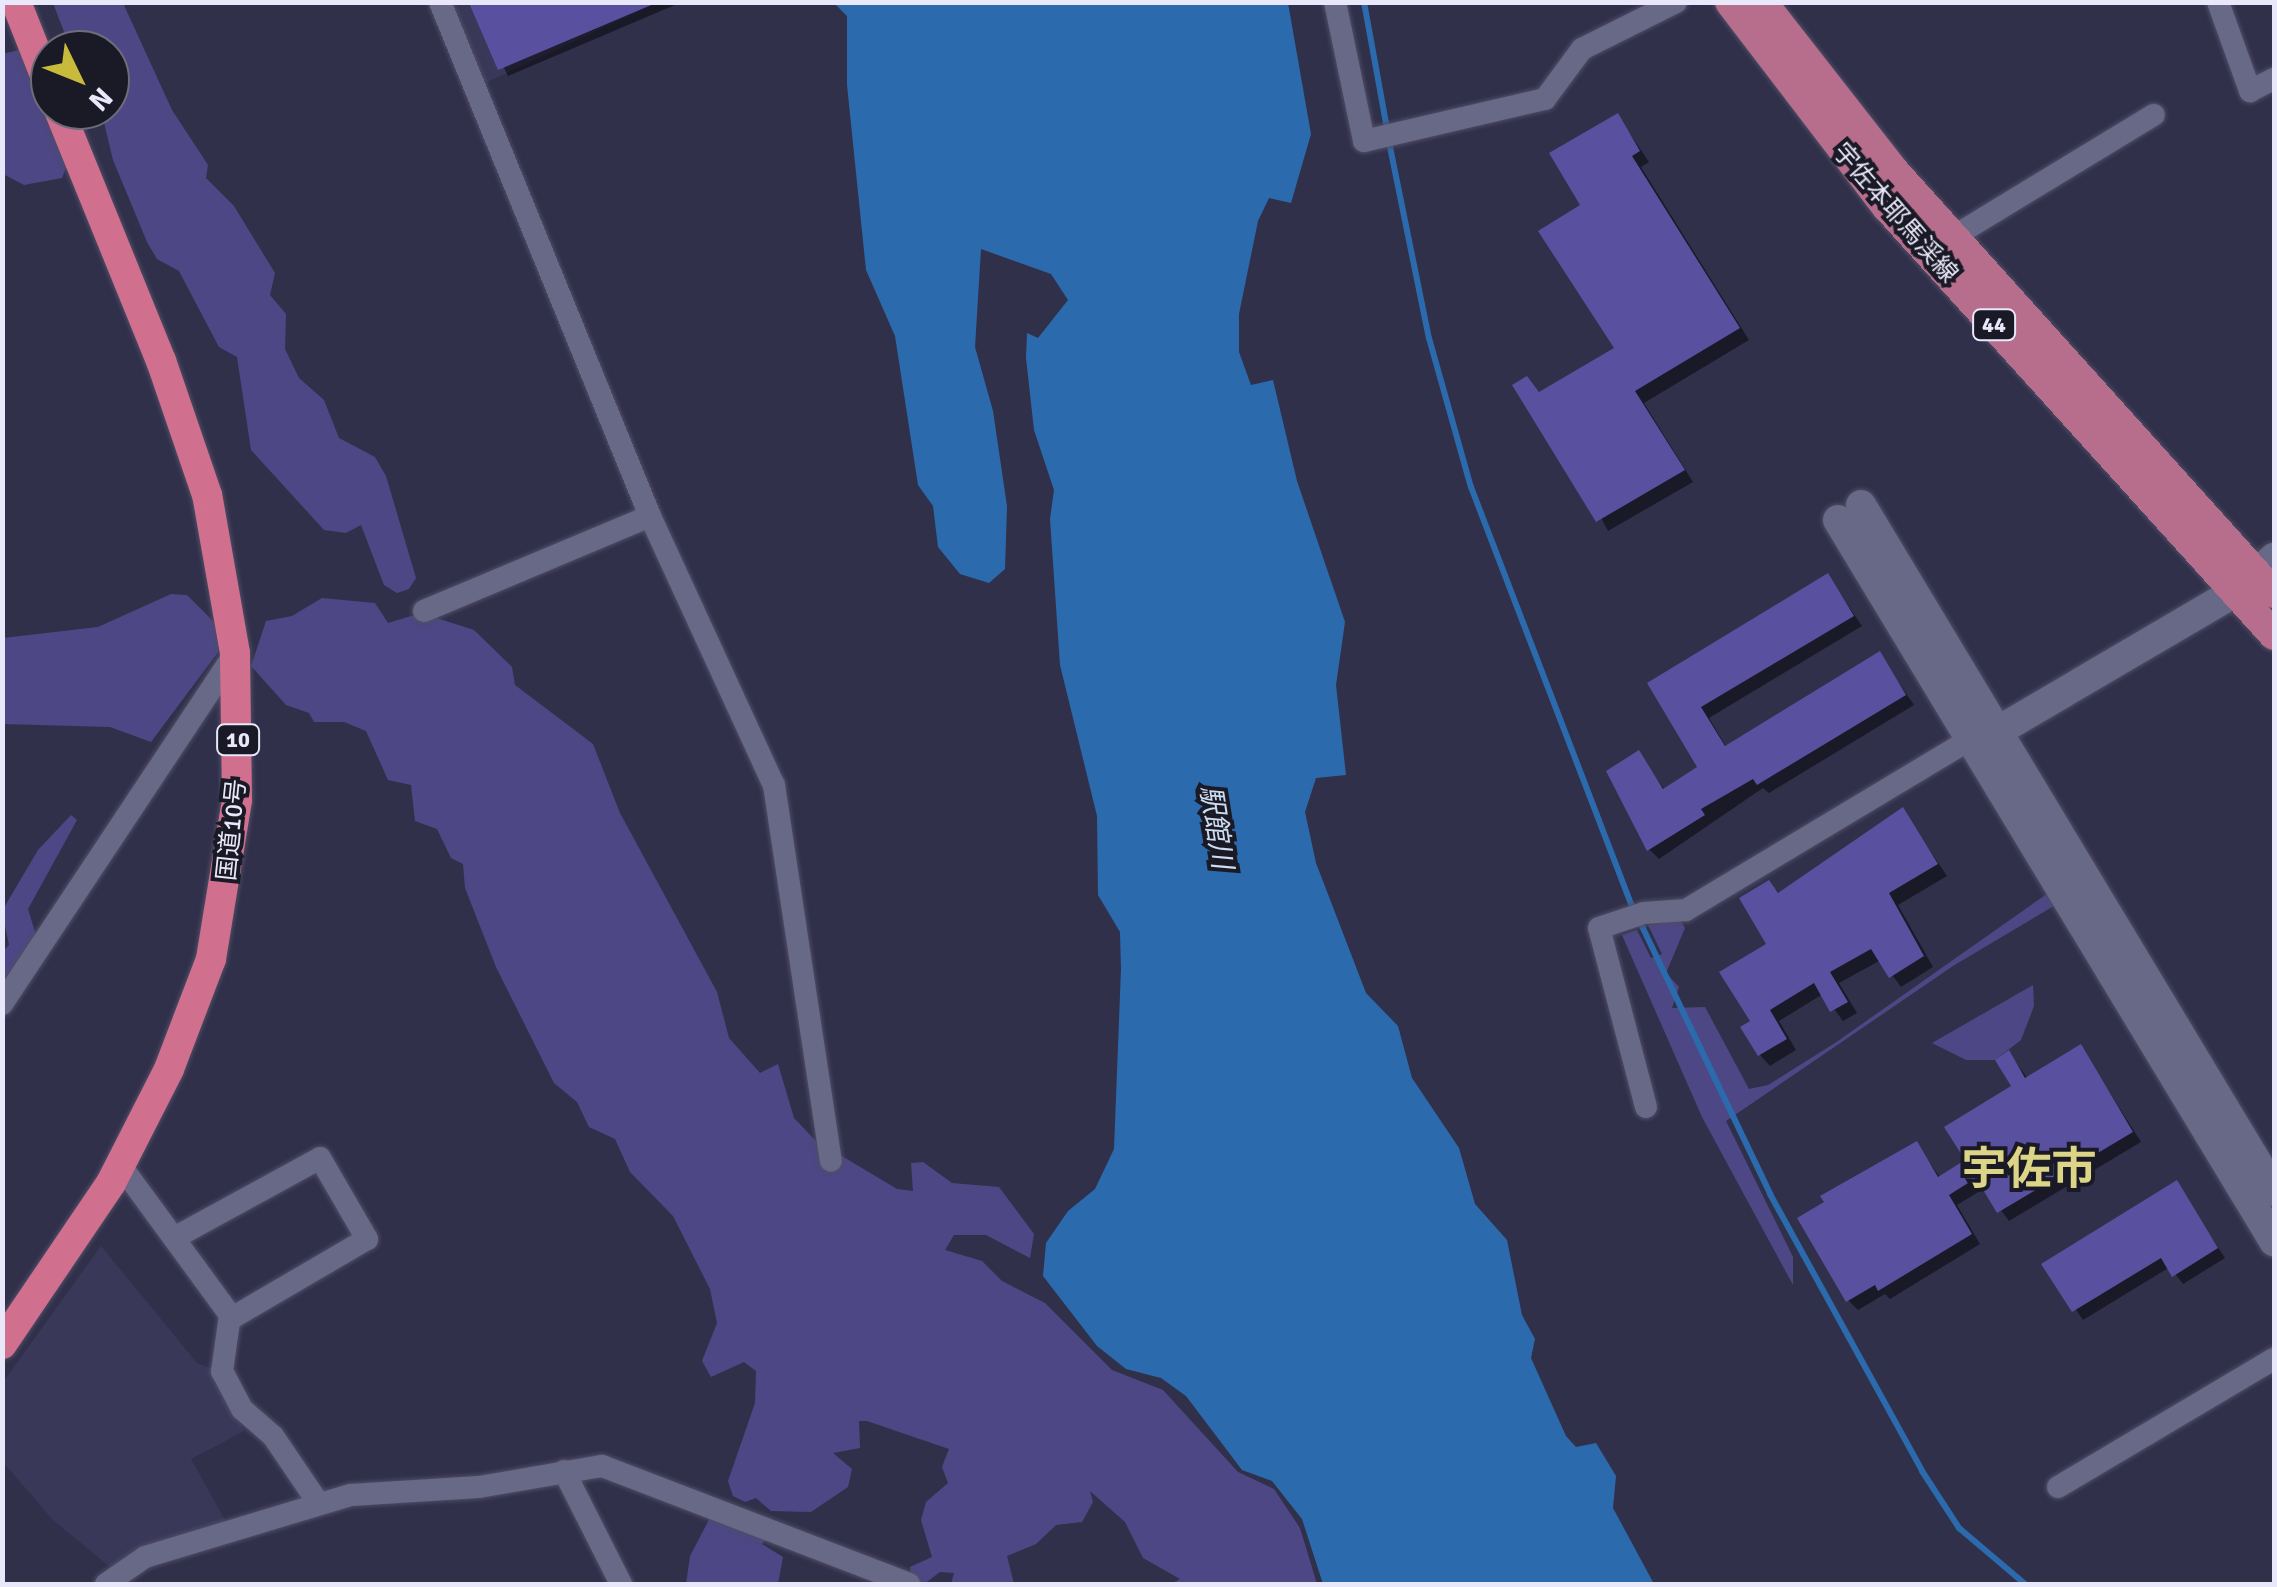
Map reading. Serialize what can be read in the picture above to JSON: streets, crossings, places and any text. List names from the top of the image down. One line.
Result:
{"streets":{"highway":["10","国道10号"],"main road":["宇佐本耶馬渓線","44"]},"districts":["宇佐市"],"water":["駅館川"],"north":"bottom right"}
